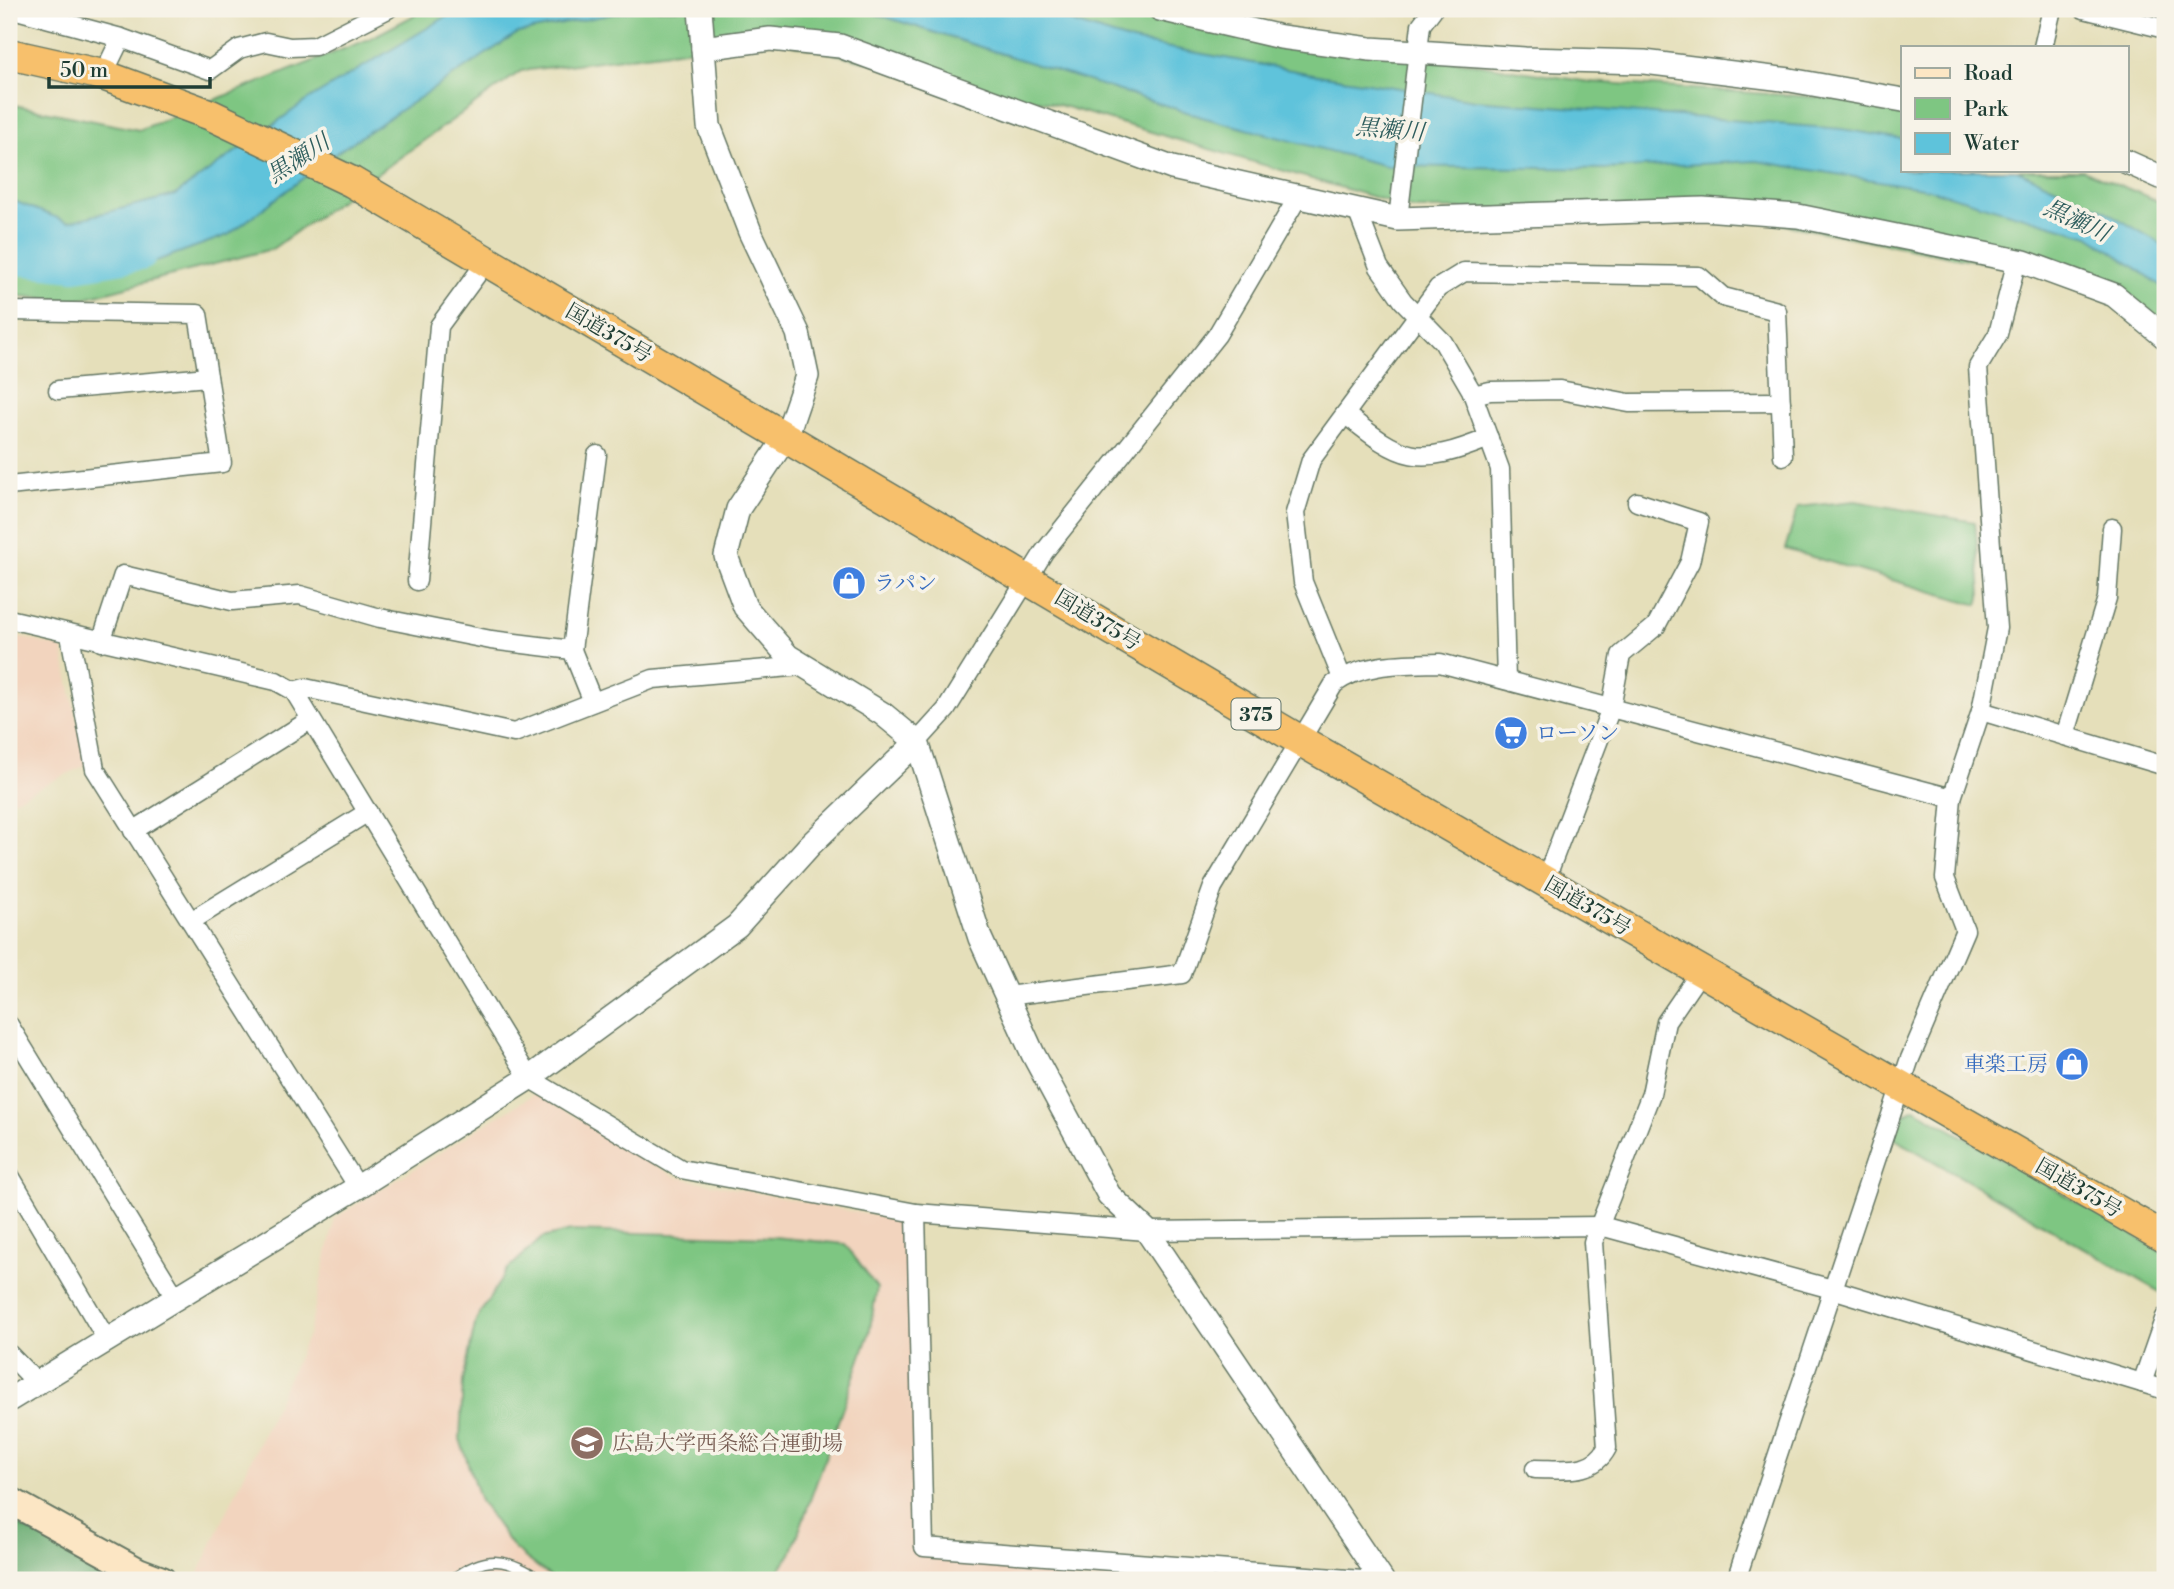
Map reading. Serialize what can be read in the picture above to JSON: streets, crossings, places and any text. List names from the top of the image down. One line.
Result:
{"streets":{"highway":["国道375号","375"]},"water":["黒瀬川"],"places":{"shop":["ラパン","車楽工房"],"supermarket":["ローソン"],"school or university":["広島大学西条総合運動場"]},"legend":["Road","Park","Water"],"scale_bar":"50 m"}
